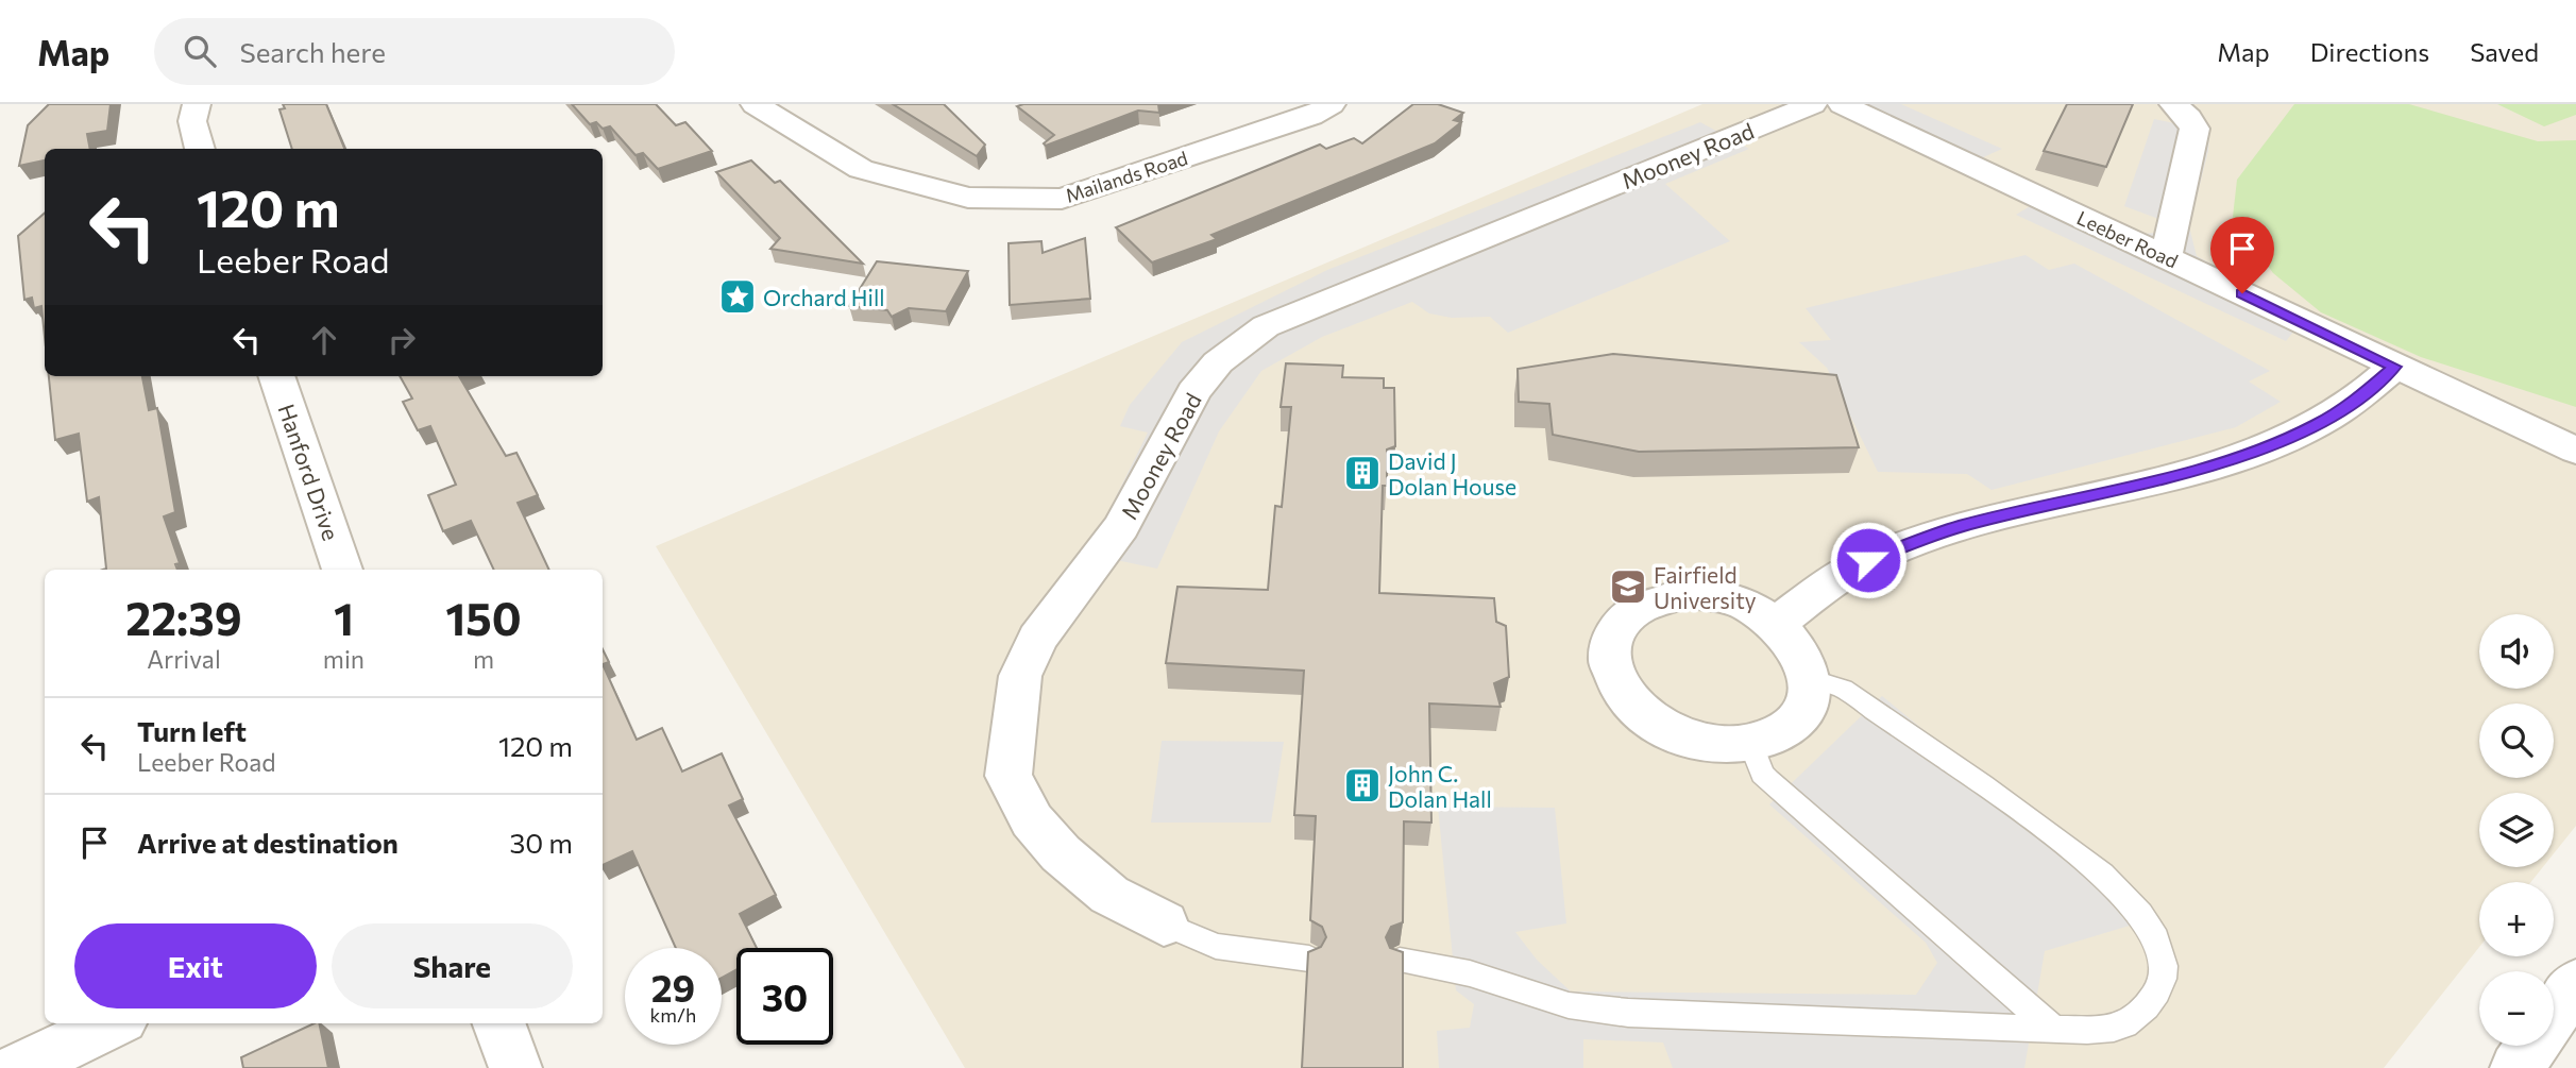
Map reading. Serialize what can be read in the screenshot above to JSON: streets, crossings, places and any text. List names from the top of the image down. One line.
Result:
{"streets":{"street":["Mooney Road","Mailands Road","Leeber Road","Hanford Drive"]},"places":{"place":["Orchard Hill"],"building":["David J Dolan House","John C. Dolan Hall"],"school or university":["Fairfield University"]},"page":{"header":"Map","search":"Search here","nav":["Map","Directions","Saved"],"turn":["120 m","Leeber Road"],"eta":["22:39","Arrival","1","min","150","m"],"map_buttons":["+","−"],"list":[{"name":"Turn left","note":"Leeber Road","value":"120 m"},{"name":"Arrive at destination","value":"30 m"}],"buttons":["Exit","Share"],"speed":"29 km/h","limit":"30"}}
